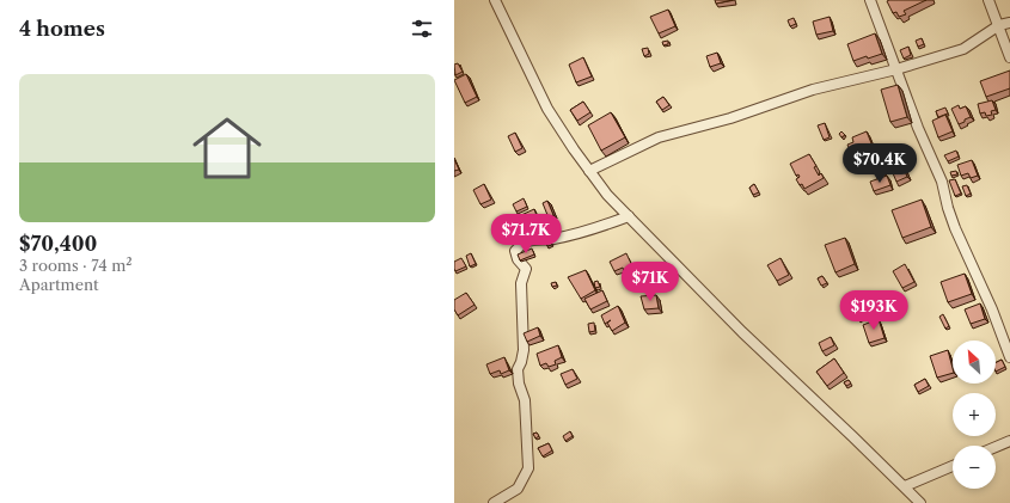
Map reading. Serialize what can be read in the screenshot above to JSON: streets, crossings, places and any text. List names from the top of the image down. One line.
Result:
{"north":"top left","page":{"heading":"4 homes","list":[{"name":"$70,400","note":"3 rooms · 74 m² · Apartment"}],"price":["$70.4K","$71.7K","$71K","$193K"],"map_buttons":["+","−"]}}
